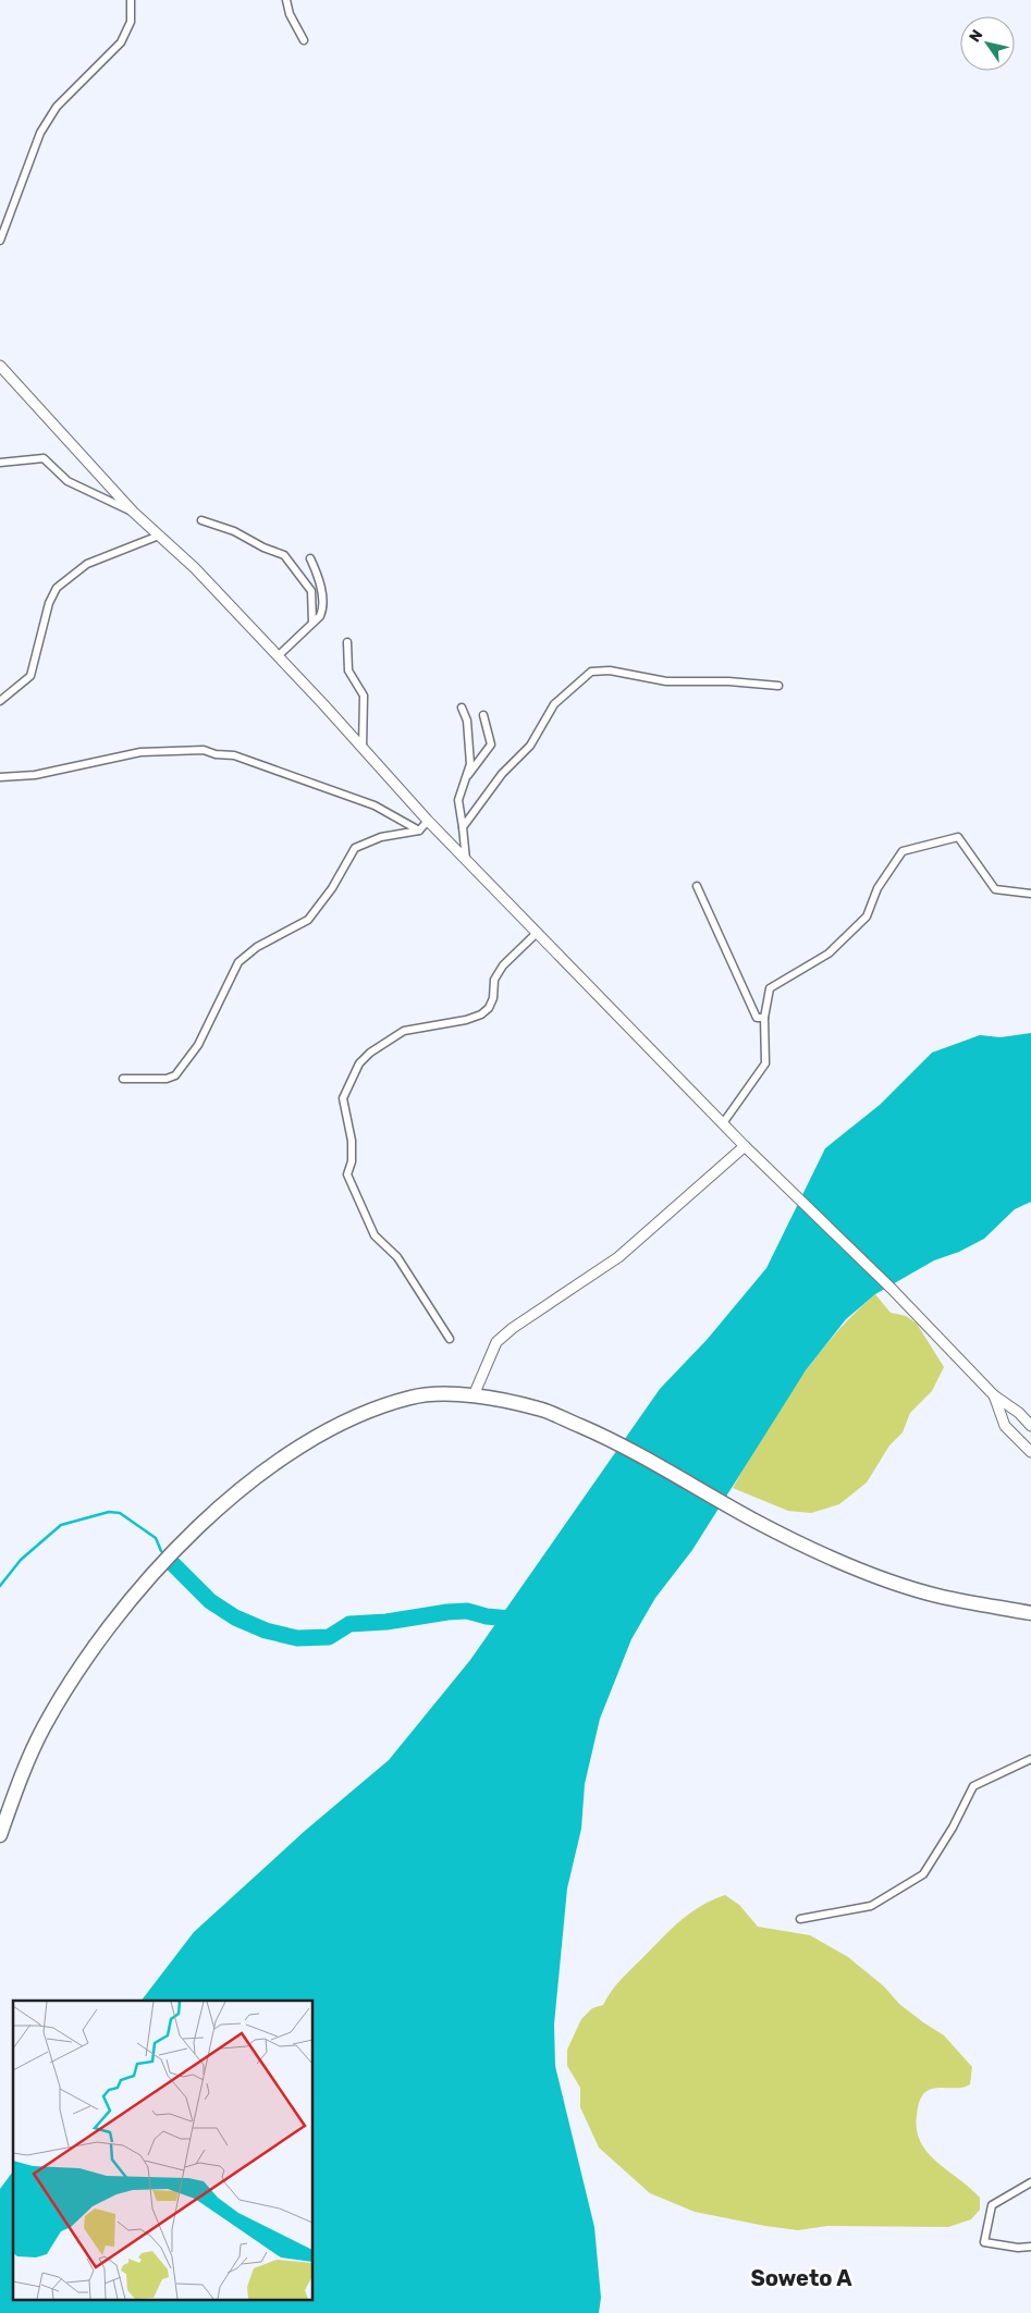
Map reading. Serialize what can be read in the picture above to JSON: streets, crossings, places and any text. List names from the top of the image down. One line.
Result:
{"districts":["Soweto A"],"north":"top left"}
